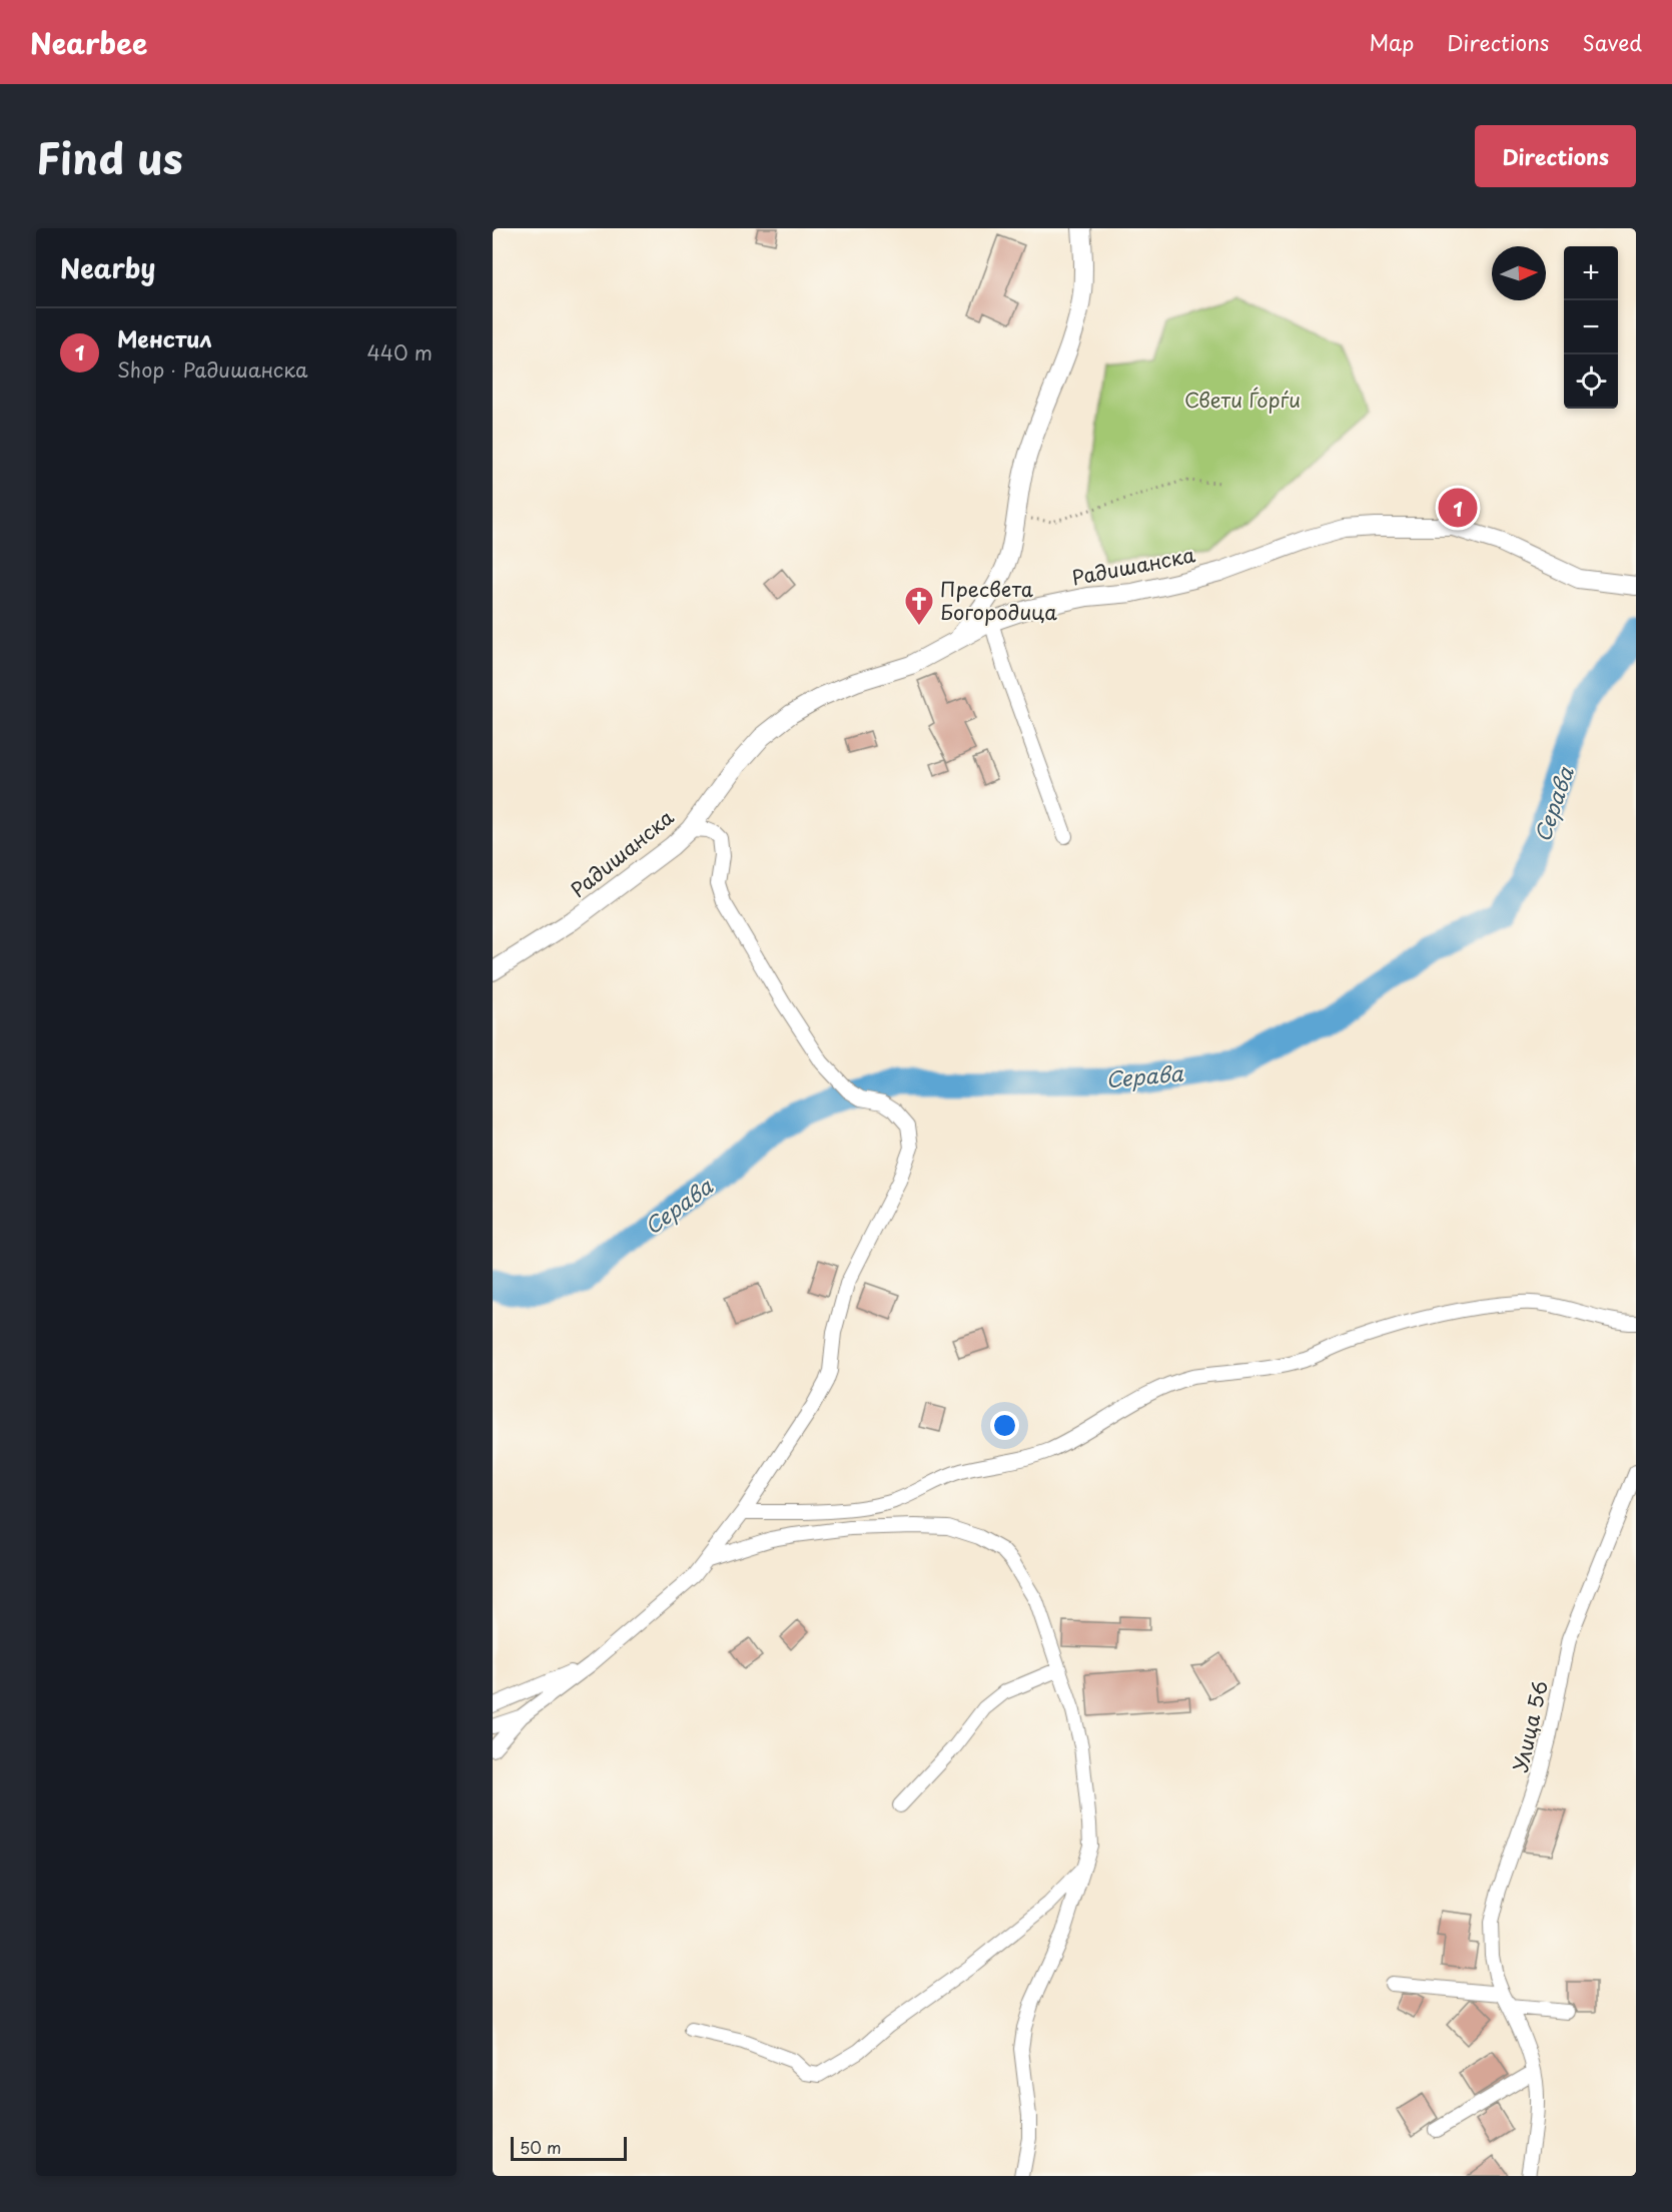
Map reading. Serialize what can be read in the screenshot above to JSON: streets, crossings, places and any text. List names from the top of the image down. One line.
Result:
{"streets":{"street":["Радишанска","Улица 56"]},"water":["Серава"],"parks":["Свети Ѓорѓи"],"places":{"church":["Пресвета Богородица"]},"scale_bar":"50 m","north":"right","page":{"header":"Nearbee","nav":["Map","Directions","Saved"],"title":"Find us","buttons":"Directions","heading":"Nearby","map_buttons":["+","−"],"list":[{"mark":"1","name":"Менстил","note":"Shop · Радишанска","value":"440 m"}],"pins":"1","scale":"50 m"}}
